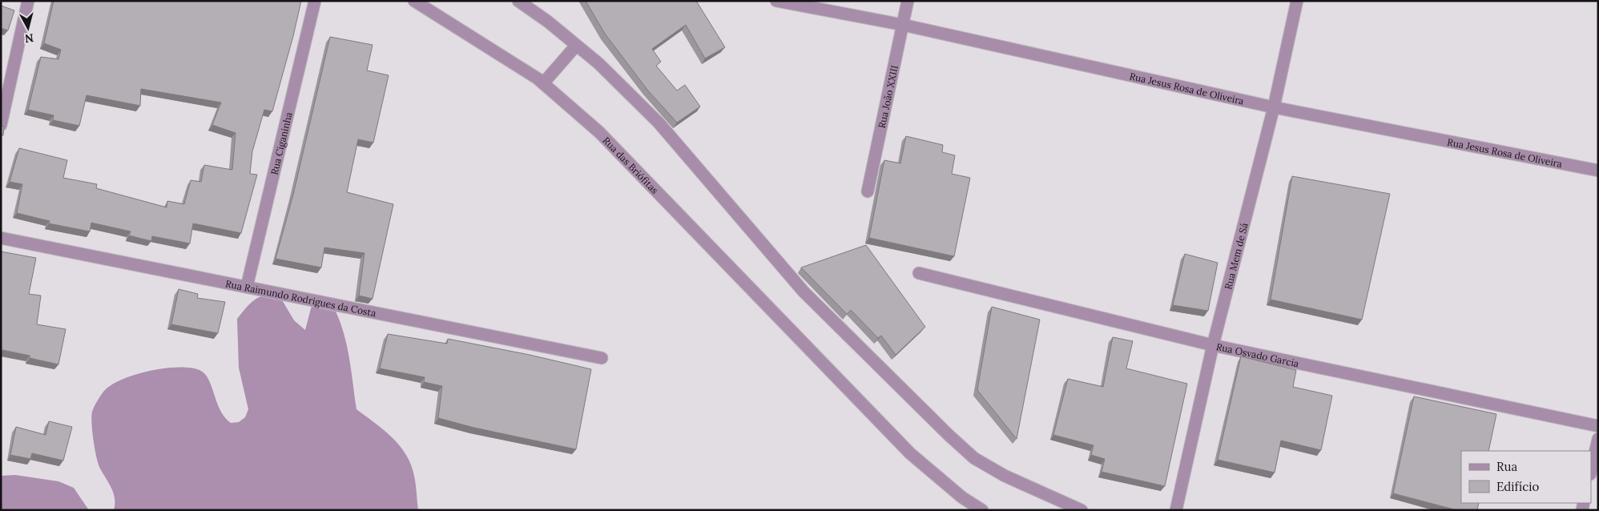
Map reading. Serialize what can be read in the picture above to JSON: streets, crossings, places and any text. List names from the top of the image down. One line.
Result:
{"streets":{"street":["Rua Jesus Rosa de Oliveira","Rua João XXIII","Rua Ciganinha","Rua das Briófitas","Rua Mem de Sá","Rua Raimundo Rodrigues da Costa","Rua Osvado Garcia"]},"crossings":[["Rua Jesus Rosa de Oliveira","Rua João XXIII"],["Rua Jesus Rosa de Oliveira","Rua Mem de Sá"],["Rua Ciganinha","Rua Raimundo Rodrigues da Costa"],["Rua Mem de Sá","Rua Osvado Garcia"]],"legend":["Rua","Edifício"],"north":"bottom"}
